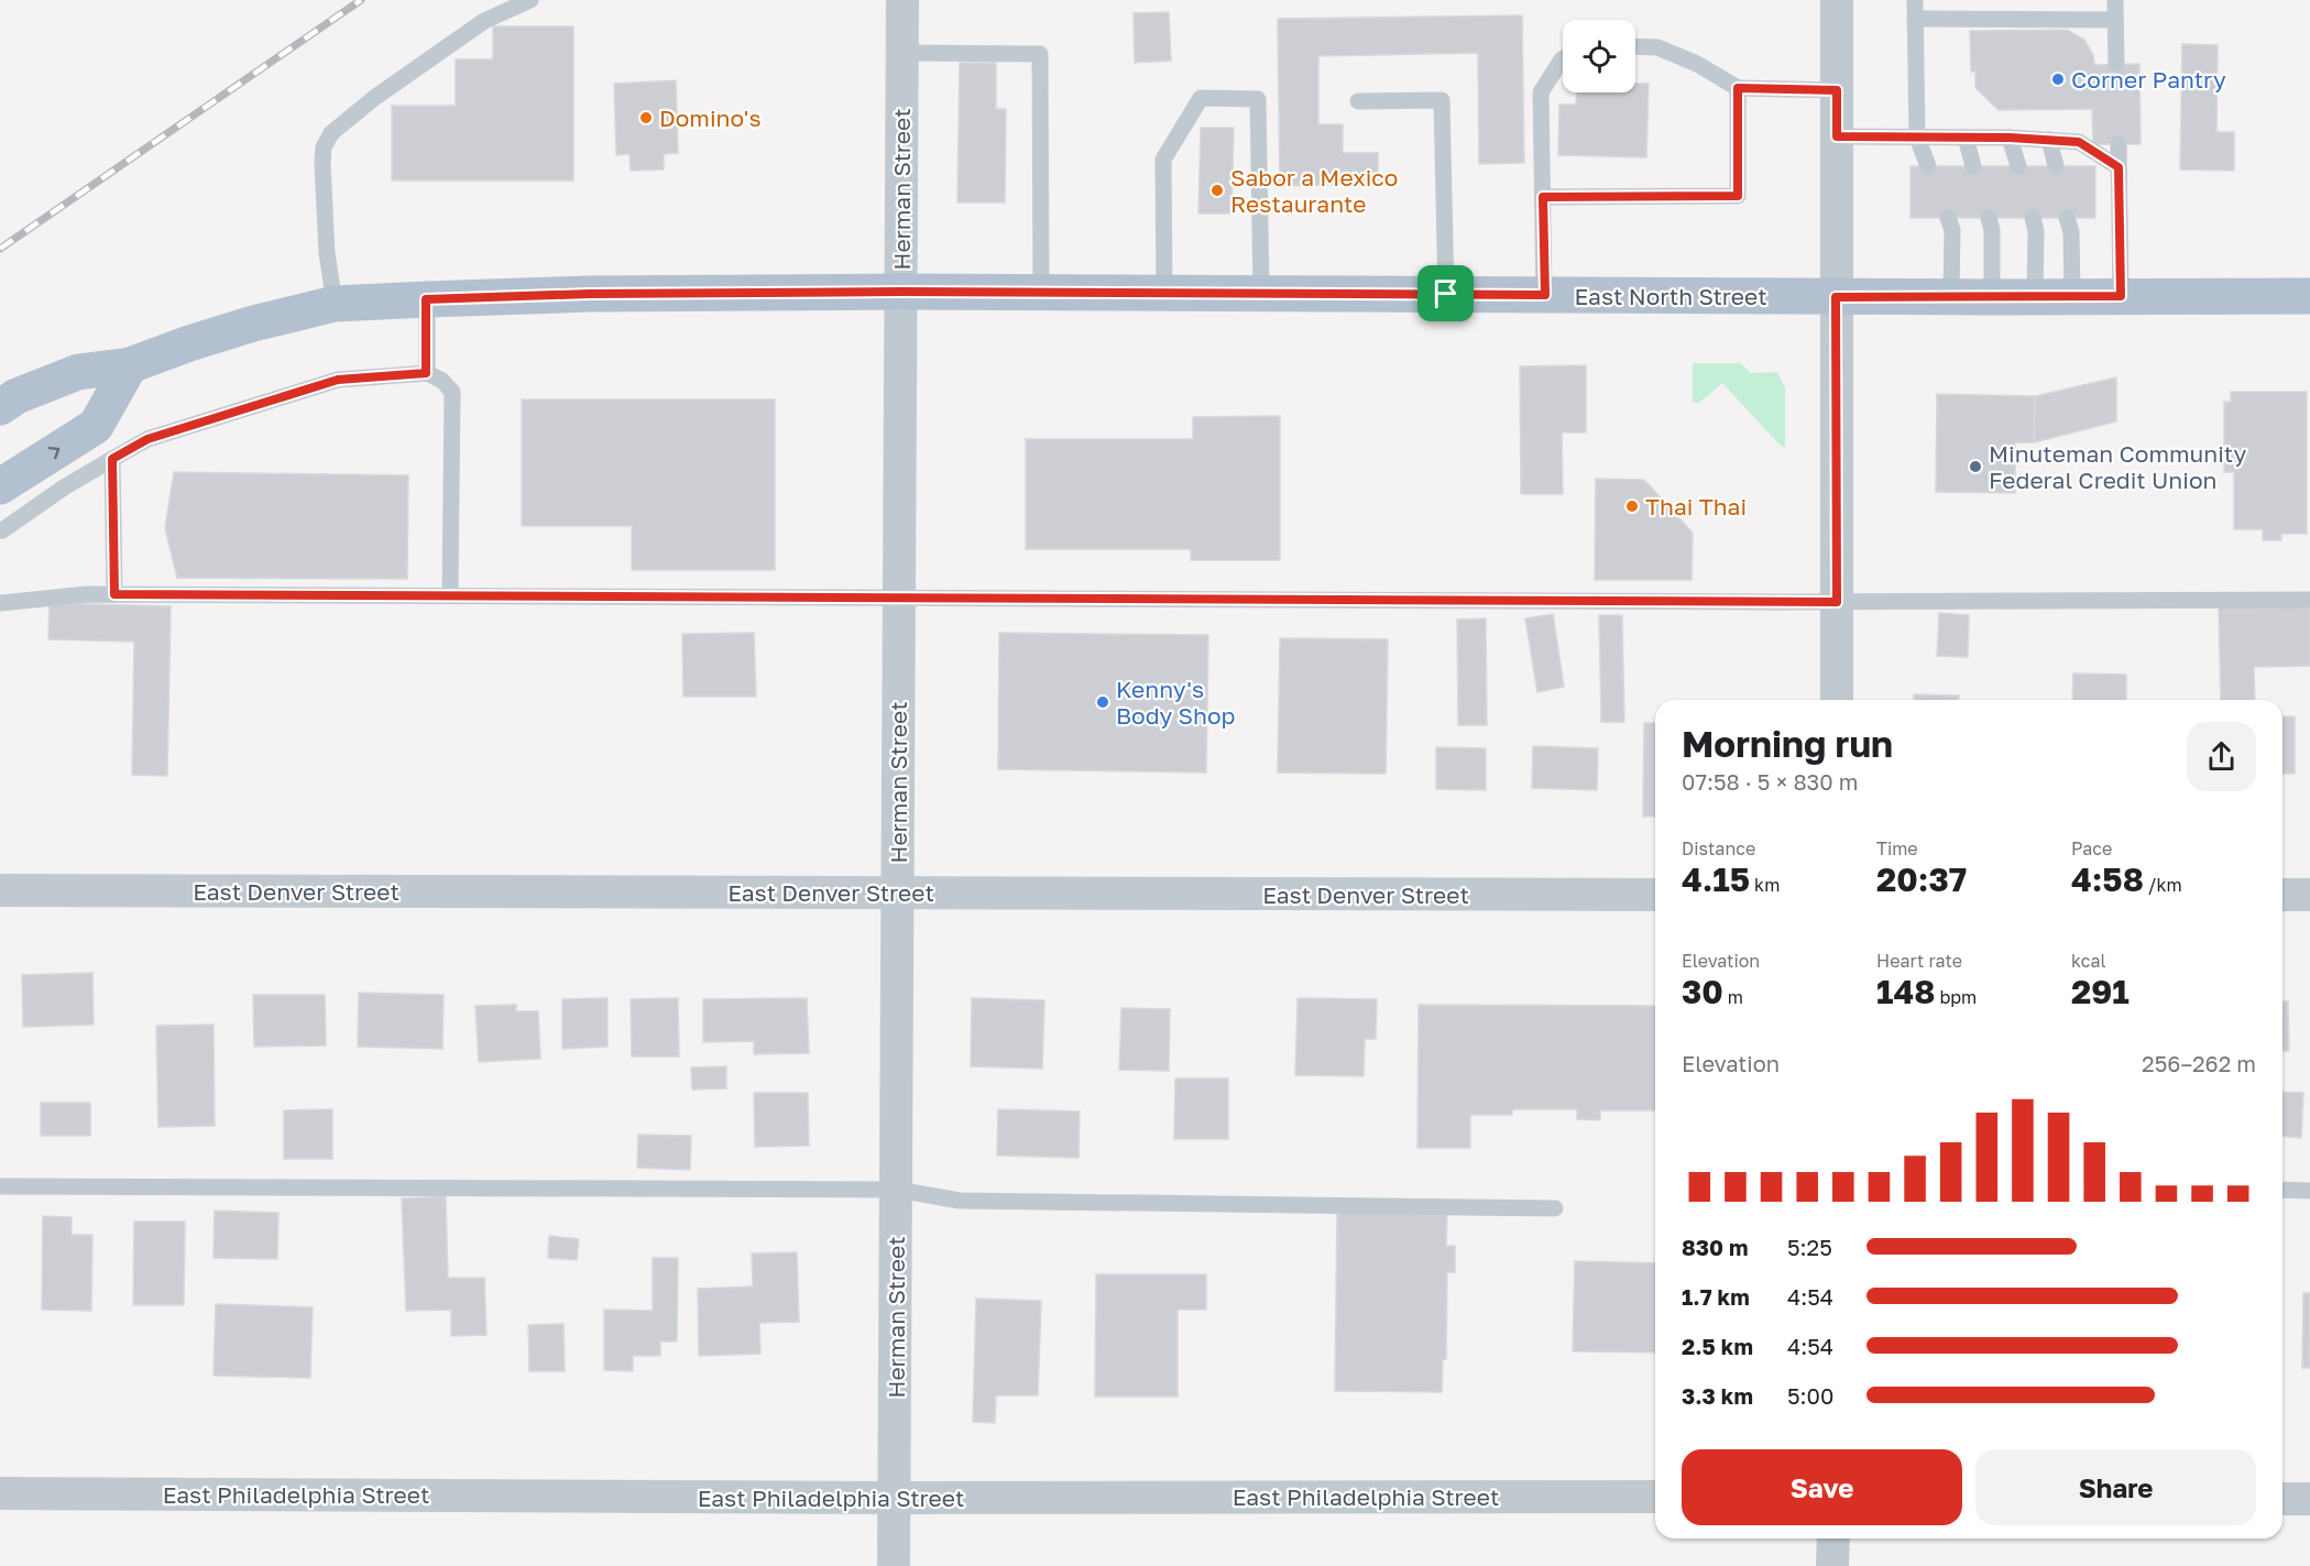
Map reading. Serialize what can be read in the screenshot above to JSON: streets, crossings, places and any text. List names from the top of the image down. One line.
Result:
{"streets":{"main road":["East North Street"],"street":["Herman Street","East Denver Street","East Philadelphia Street"]},"crossings":[["Herman Street","East North Street"],["Herman Street","East Denver Street"],["Herman Street","East Philadelphia Street"]],"places":["Corner Pantry","Domino's","Sabor a Mexico Restaurante","Minuteman Community Federal Credit Union","Thai Thai","Kenny's Body Shop"],"page":{"heading":["Morning run","07:58 · 5 × 830 m"],"stats":[["Distance","4.15 km"],["Time","20:37"],["Pace","4:58 /km"],["Elevation","30 m"],["Heart rate","148 bpm"],["kcal","291"]],"chart":["Elevation","256–262 m"],"list":[{"name":"830 m","note":"5:25"},{"name":"1.7 km","note":"4:54"},{"name":"2.5 km","note":"4:54"},{"name":"3.3 km","note":"5:00"}],"buttons":["Save","Share"]}}
